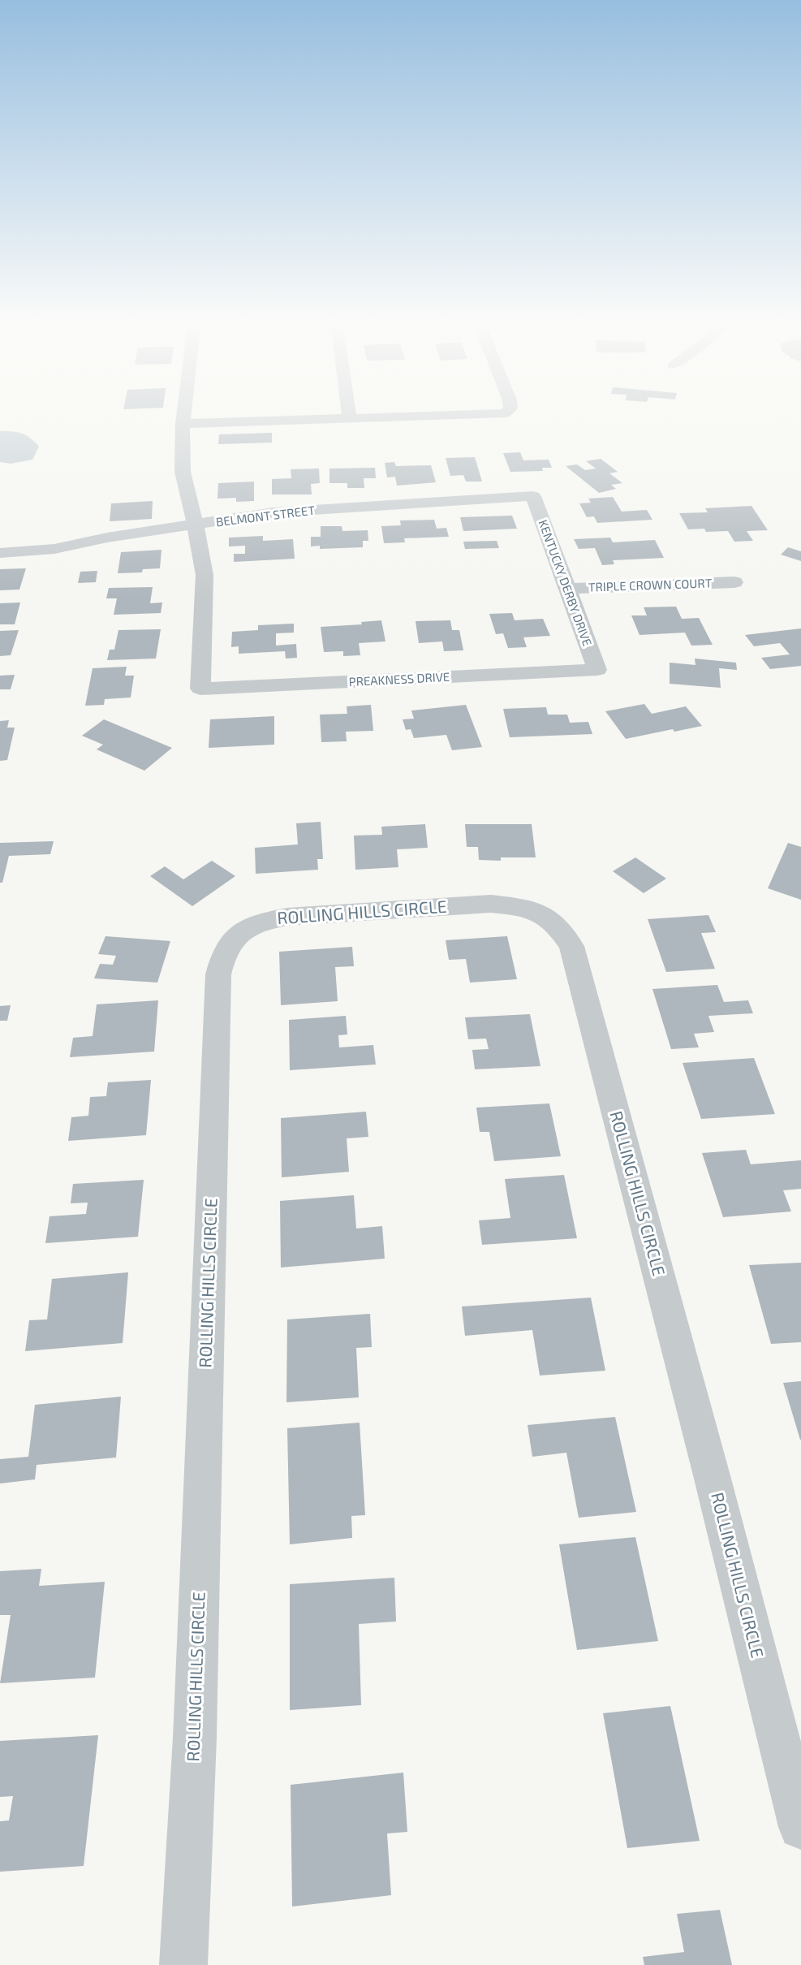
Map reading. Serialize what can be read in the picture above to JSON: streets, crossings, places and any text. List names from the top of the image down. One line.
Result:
{"streets":{"street":["BELMONT STREET","KENTUCKY DERBY DRIVE","TRIPLE CROWN COURT","PREAKNESS DRIVE","ROLLING HILLS CIRCLE"]},"crossings":[["BELMONT STREET","KENTUCKY DERBY DRIVE"],["BELMONT STREET","PREAKNESS DRIVE"],["KENTUCKY DERBY DRIVE","TRIPLE CROWN COURT"],["KENTUCKY DERBY DRIVE","PREAKNESS DRIVE"]]}
